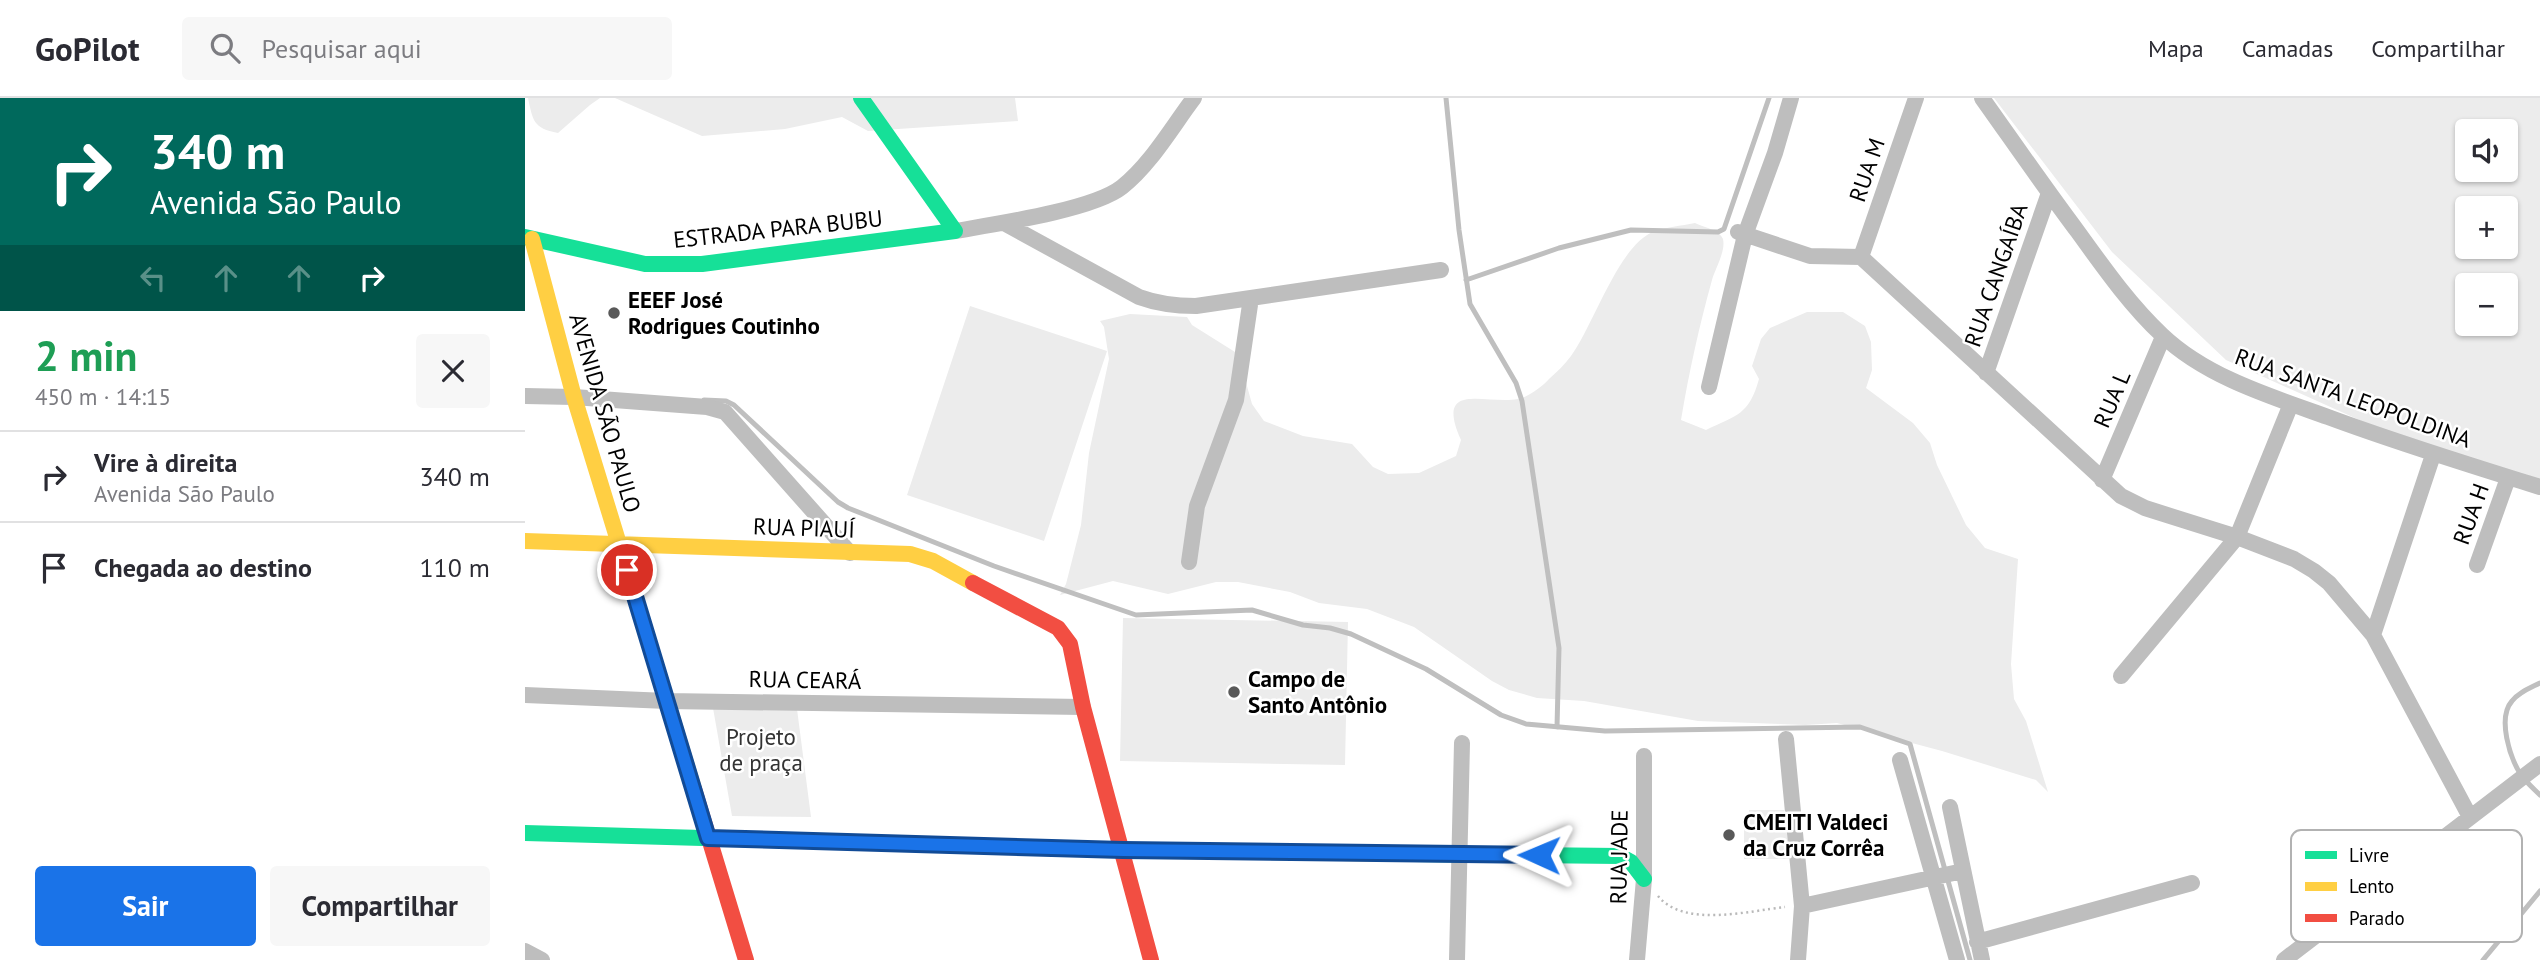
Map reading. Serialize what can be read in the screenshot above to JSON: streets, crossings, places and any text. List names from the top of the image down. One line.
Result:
{"streets":{"street":["RUA M","ESTRADA PARA BUBU","RUA CANGAÍBA","RUA SANTA LEOPOLDINA","RUA L","AVENIDA SÃO PAULO","RUA H","RUA PIAUÍ","RUA CEARÁ","RUA JADE"]},"crossings":[["ESTRADA PARA BUBU","AVENIDA SÃO PAULO"],["RUA CANGAÍBA","RUA SANTA LEOPOLDINA"],["RUA SANTA LEOPOLDINA","RUA L"],["RUA SANTA LEOPOLDINA","RUA H"],["AVENIDA SÃO PAULO","RUA PIAUÍ"],["AVENIDA SÃO PAULO","RUA CEARÁ"],["RUA PIAUÍ","RUA CEARÁ"]],"parks":["Projeto de praça"],"places":["EEEF José Rodrigues Coutinho","Campo de Santo Antônio","CMEITI Valdeci da Cruz Corrêa"],"legend":["Livre","Lento","Parado"],"page":{"header":"GoPilot","search":"Pesquisar aqui","nav":["Mapa","Camadas","Compartilhar"],"turn":["340 m","Avenida São Paulo"],"map_buttons":["+","−"],"heading":["2 min","450 m · 14:15"],"list":[{"name":"Vire à direita","note":"Avenida São Paulo","value":"340 m"},{"name":"Chegada ao destino","value":"110 m"}],"buttons":["Sair","Compartilhar"]}}
